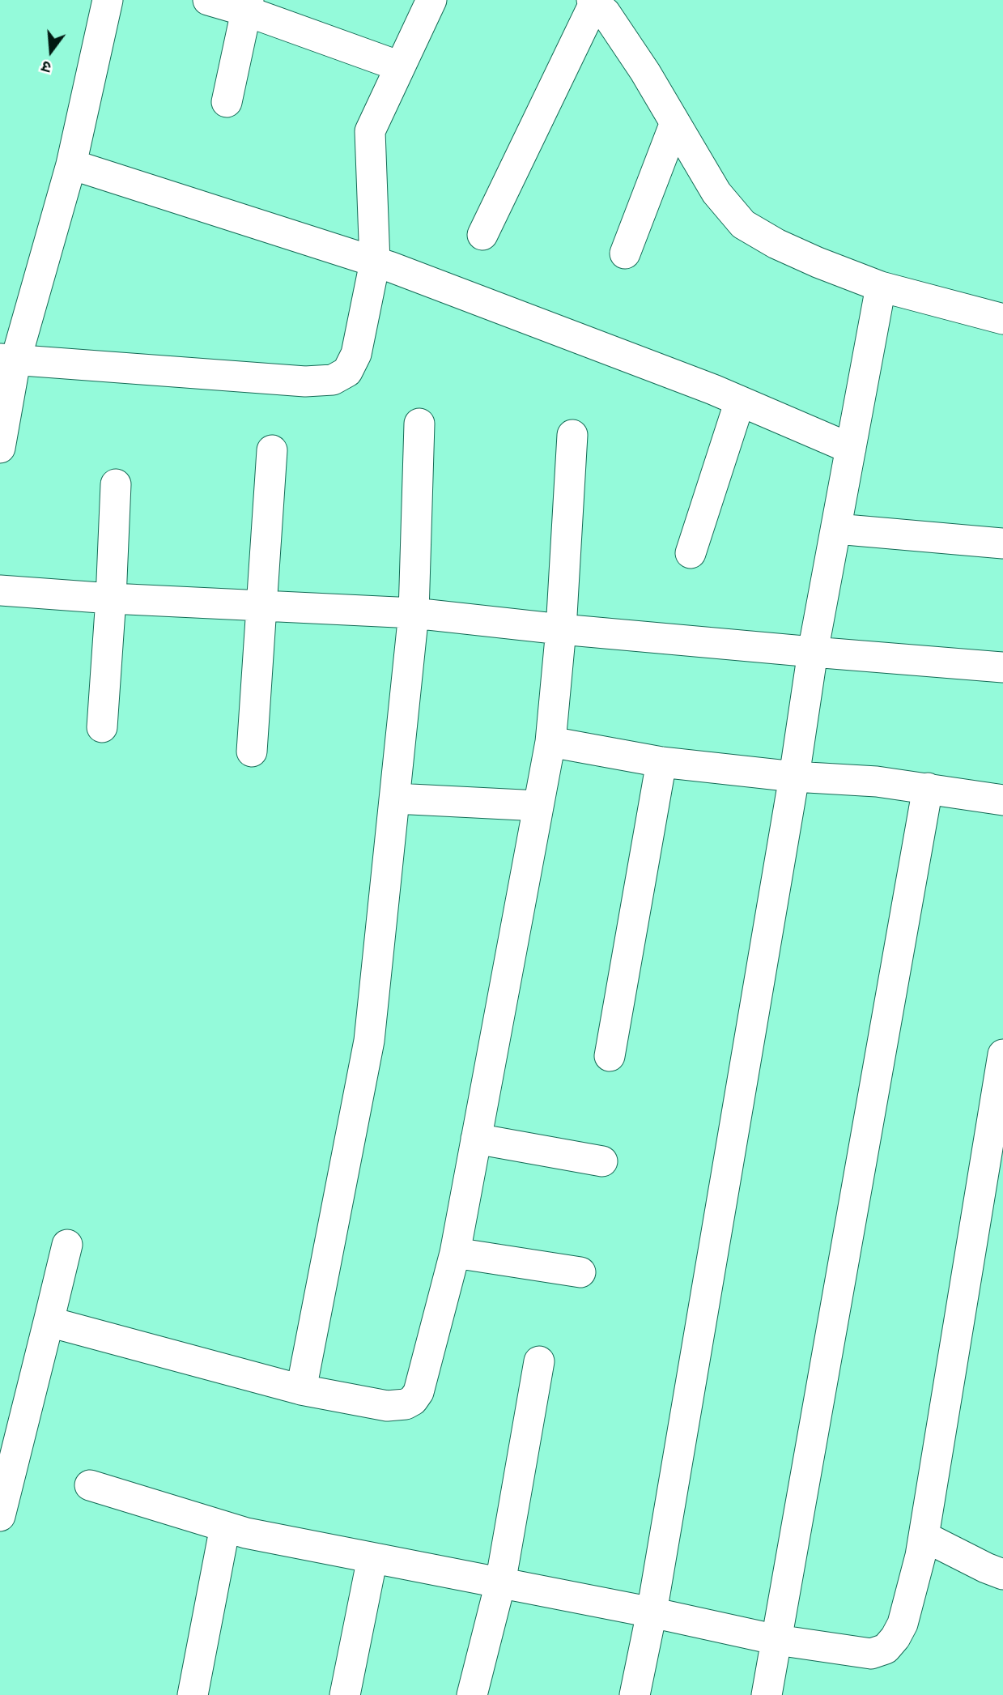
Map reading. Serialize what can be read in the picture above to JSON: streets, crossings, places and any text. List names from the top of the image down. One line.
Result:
{"north":"bottom"}
